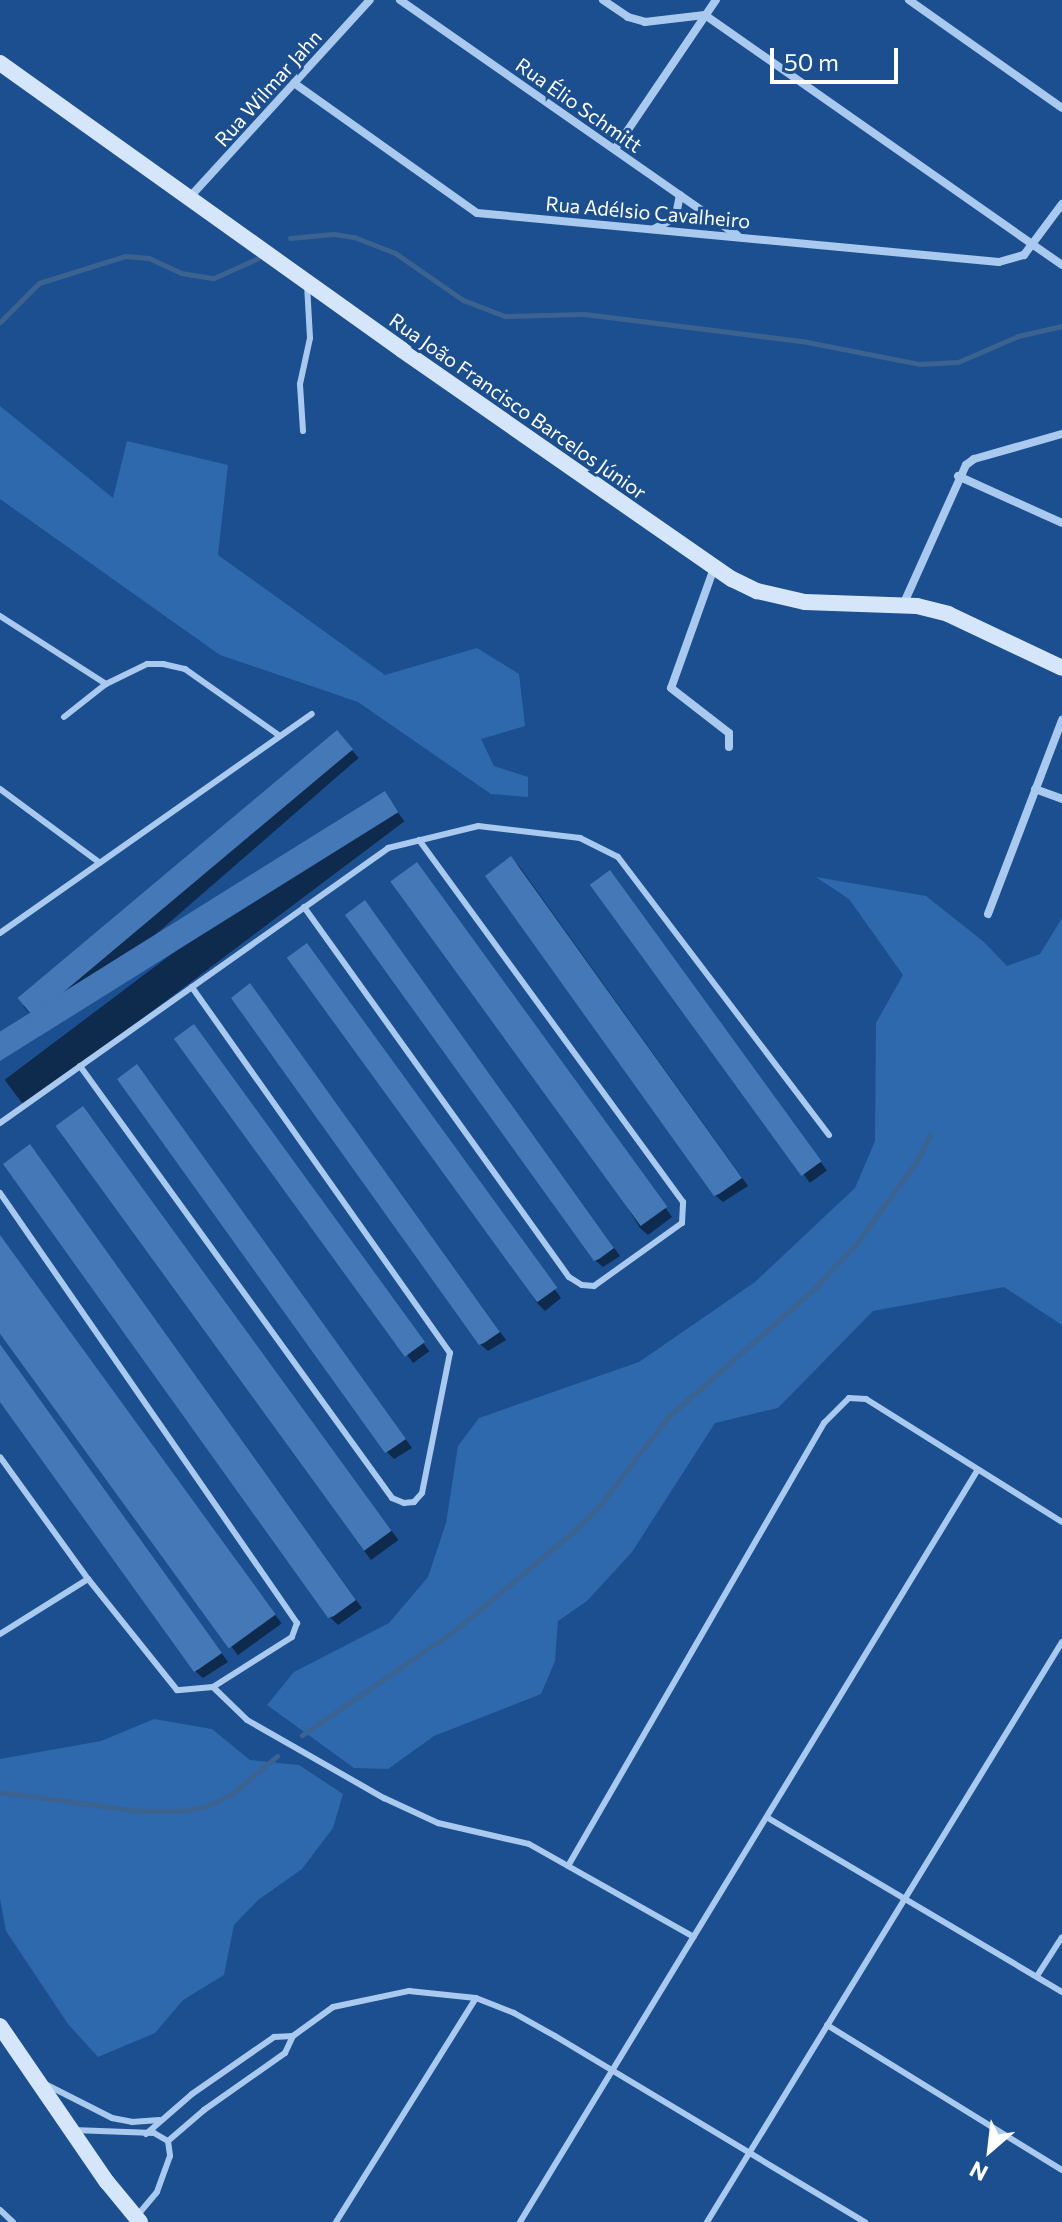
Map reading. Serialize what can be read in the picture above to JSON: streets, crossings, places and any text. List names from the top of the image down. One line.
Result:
{"streets":{"street":["Rua Wilmar Jahn","Rua Élio Schmitt","Rua Adélsio Cavalheiro","Rua João Francisco Barcelos Júnior"]},"crossings":[["Rua Wilmar Jahn","Rua Adélsio Cavalheiro"],["Rua Wilmar Jahn","Rua João Francisco Barcelos Júnior"],["Rua Élio Schmitt","Rua Adélsio Cavalheiro"]],"scale_bar":"50 m","north":"bottom left"}
